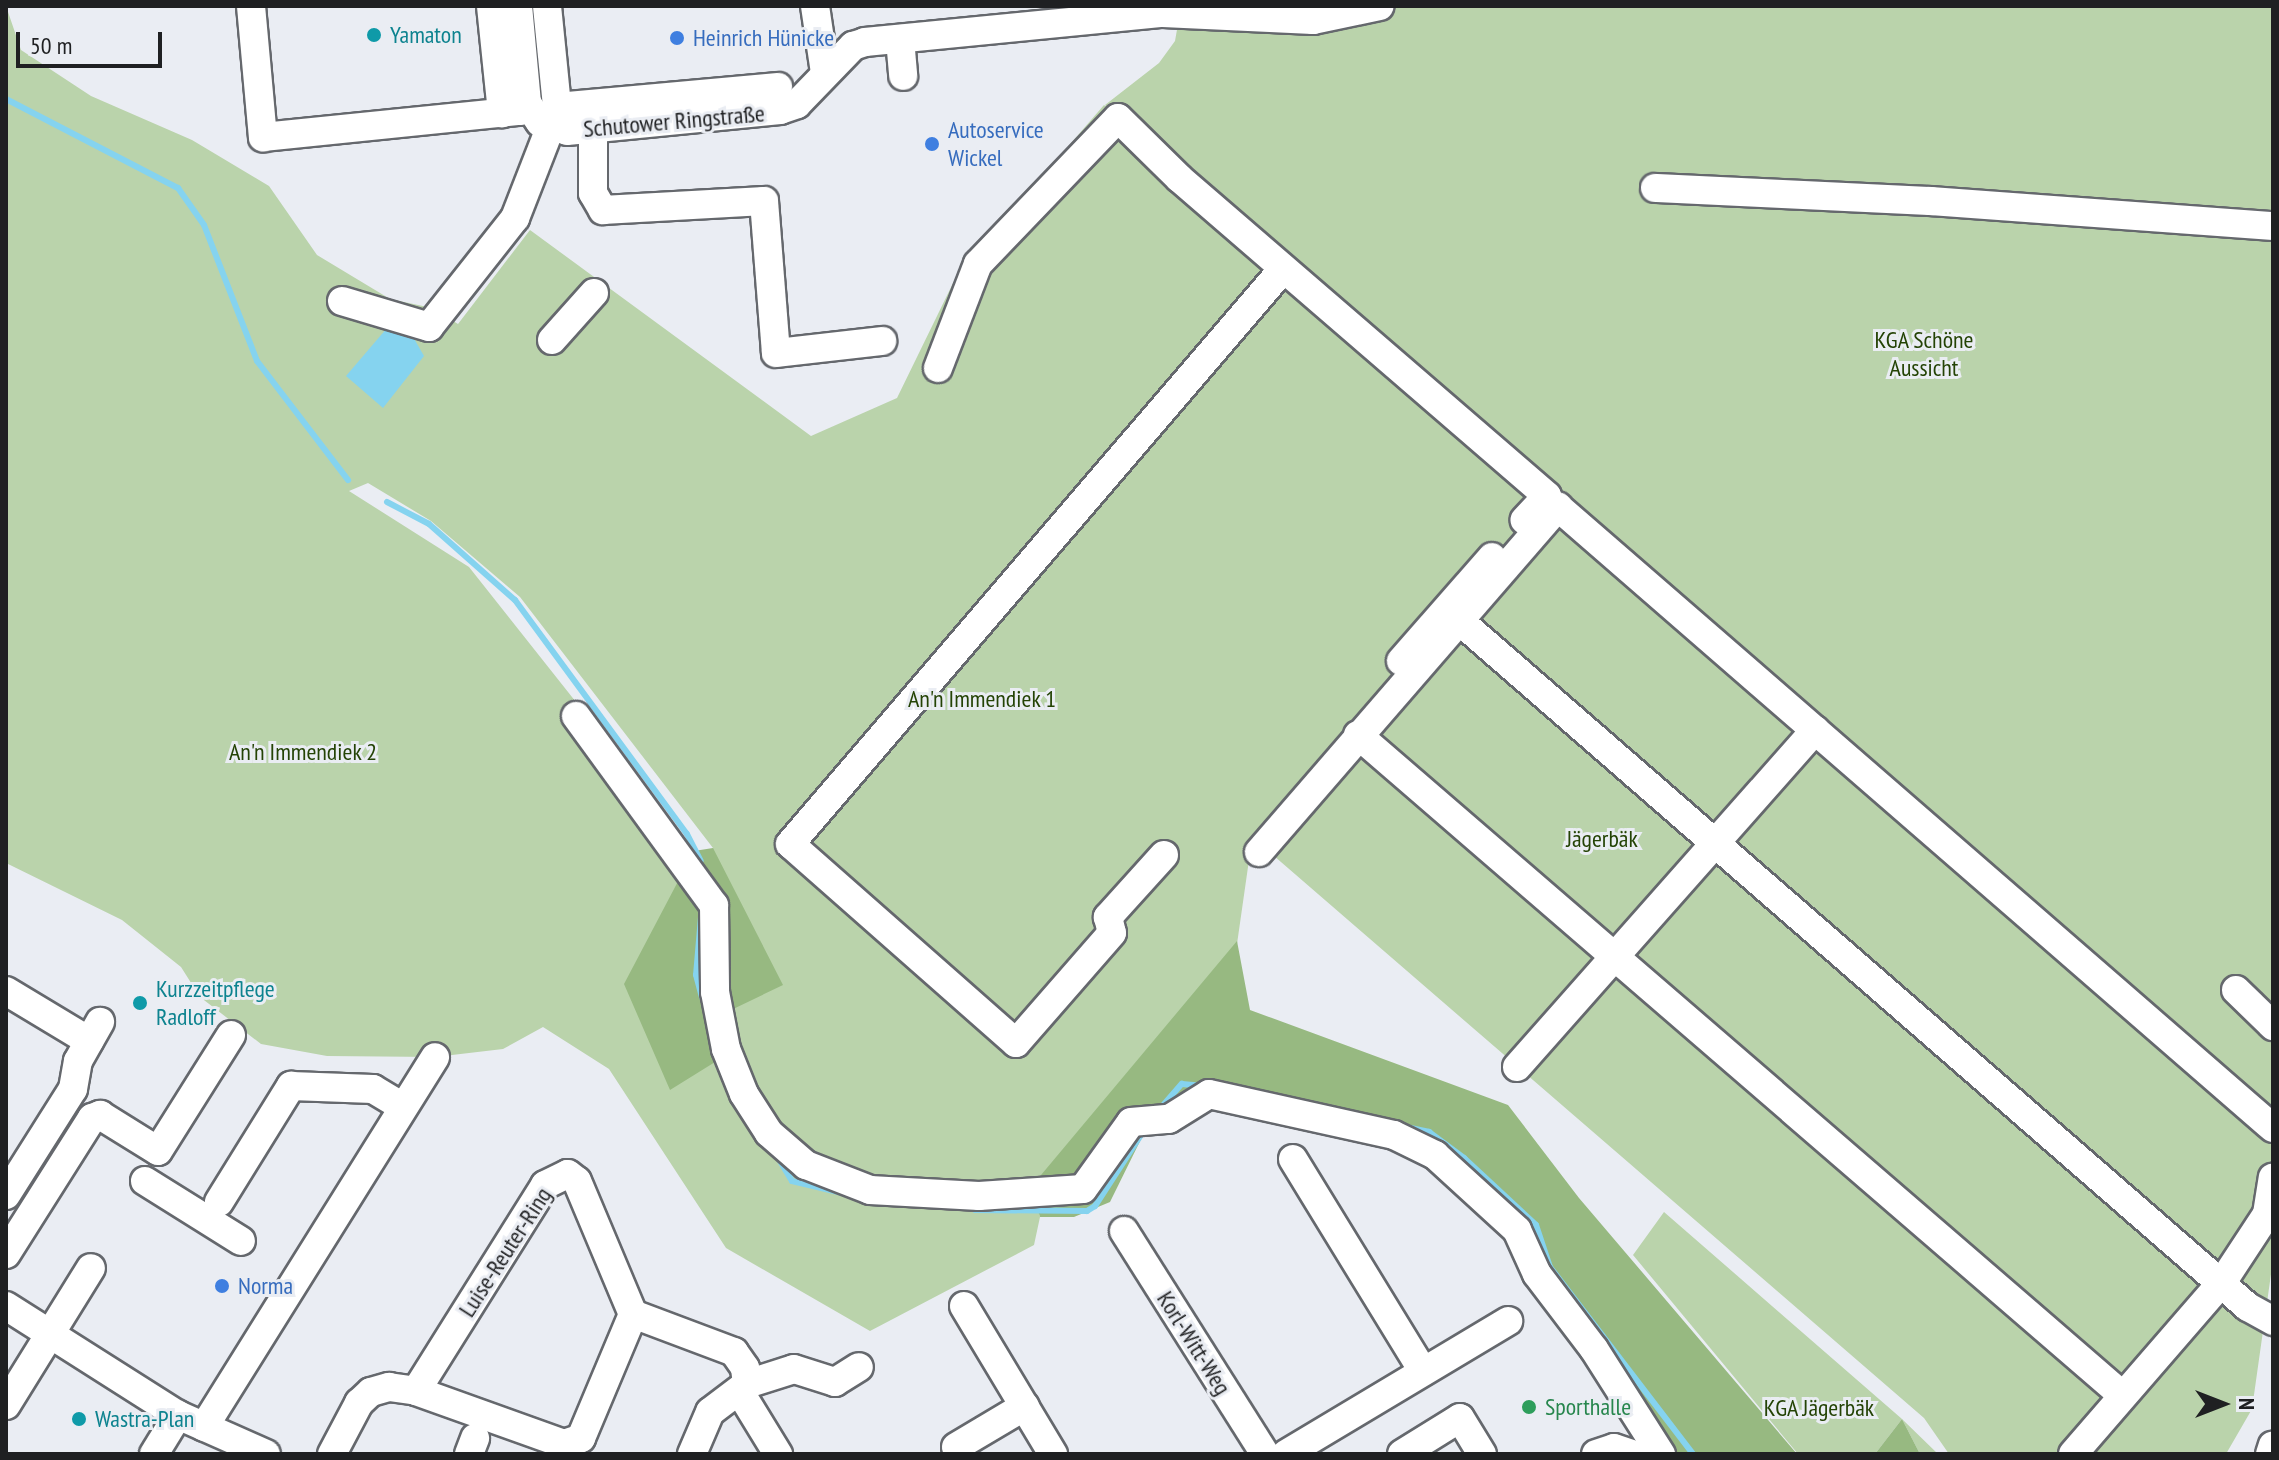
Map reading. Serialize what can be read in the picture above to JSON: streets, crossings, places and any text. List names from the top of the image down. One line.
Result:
{"streets":{"street":["Schutower Ringstraße","Luise-Reuter-Ring","Korl-Witt-Weg"]},"parks":["KGA Schöne Aussicht","An'n Immendiek 1","An'n Immendiek 2","Jägerbäk","KGA Jägerbäk"],"places":["Yamaton","Heinrich Hünicke","Autoservice Wickel","Kurzzeitpflege Radloff","Norma","Sporthalle","Wastra-Plan"],"scale_bar":"50 m","north":"right"}
